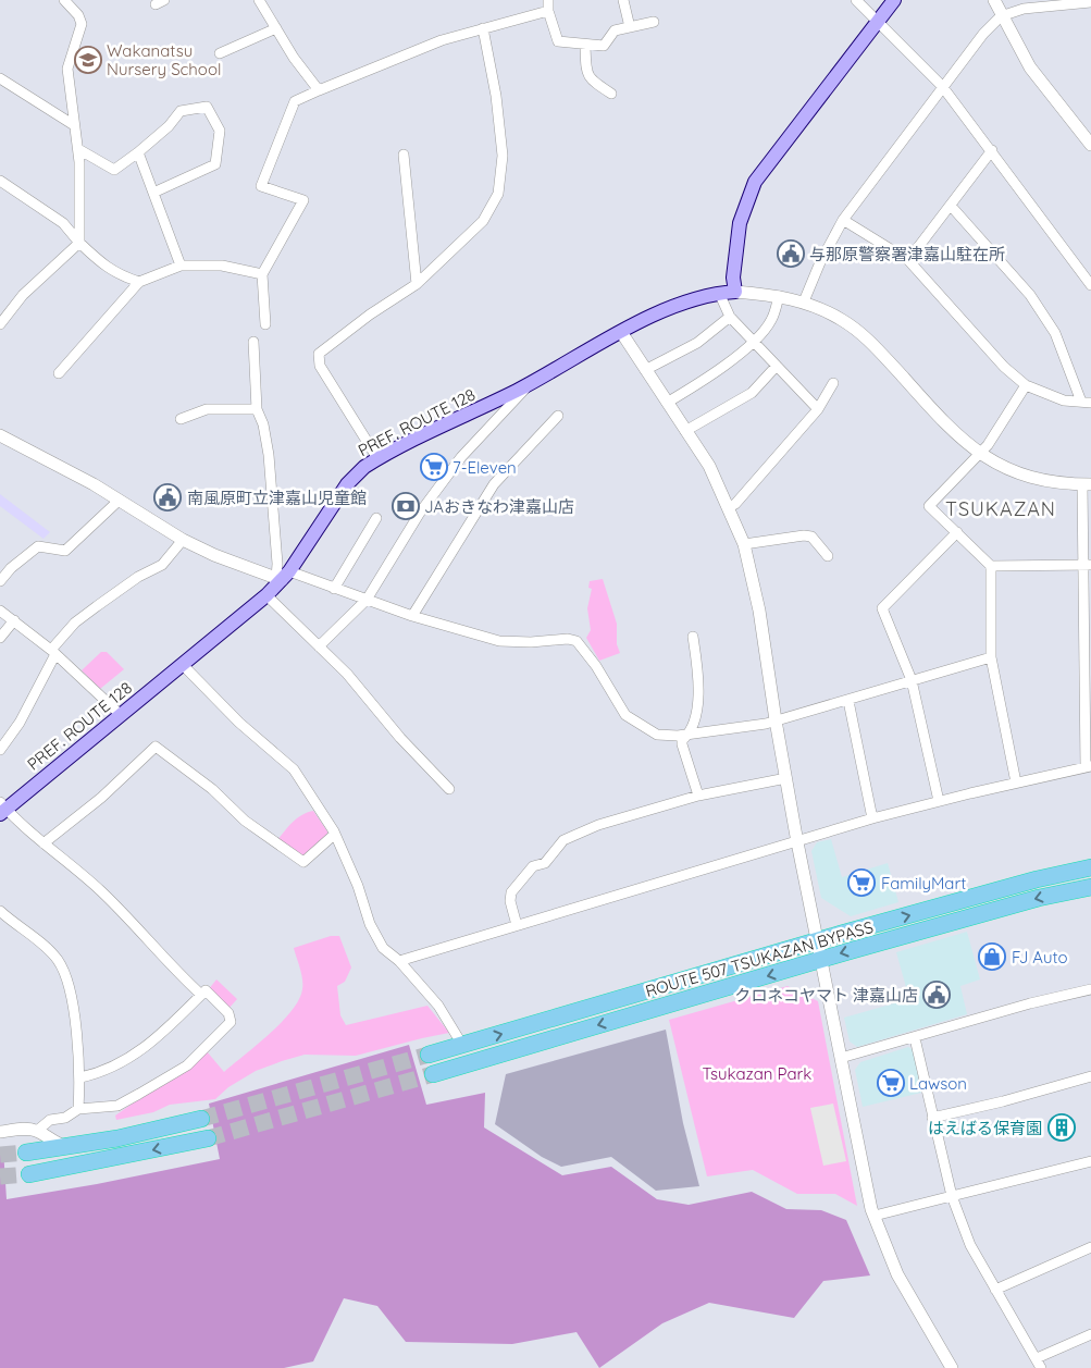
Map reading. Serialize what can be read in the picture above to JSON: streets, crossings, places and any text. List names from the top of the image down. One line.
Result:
{"streets":{"highway":["ROUTE 507 TSUKAZAN BYPASS"],"main road":["PREF. ROUTE 128"]},"districts":["TSUKAZAN"],"parks":["Tsukazan Park"],"places":{"school or university":["Wakanatsu Nursery School"],"public building":["与那原警察署津嘉山駐在所","南風原町立津嘉山児童館","クロネコヤマト 津嘉山店"],"supermarket":["7-Eleven","FamilyMart","Lawson"],"bank":["JAおきなわ津嘉山店"],"shop":["FJ Auto"],"building":["はえばる保育園"]}}
